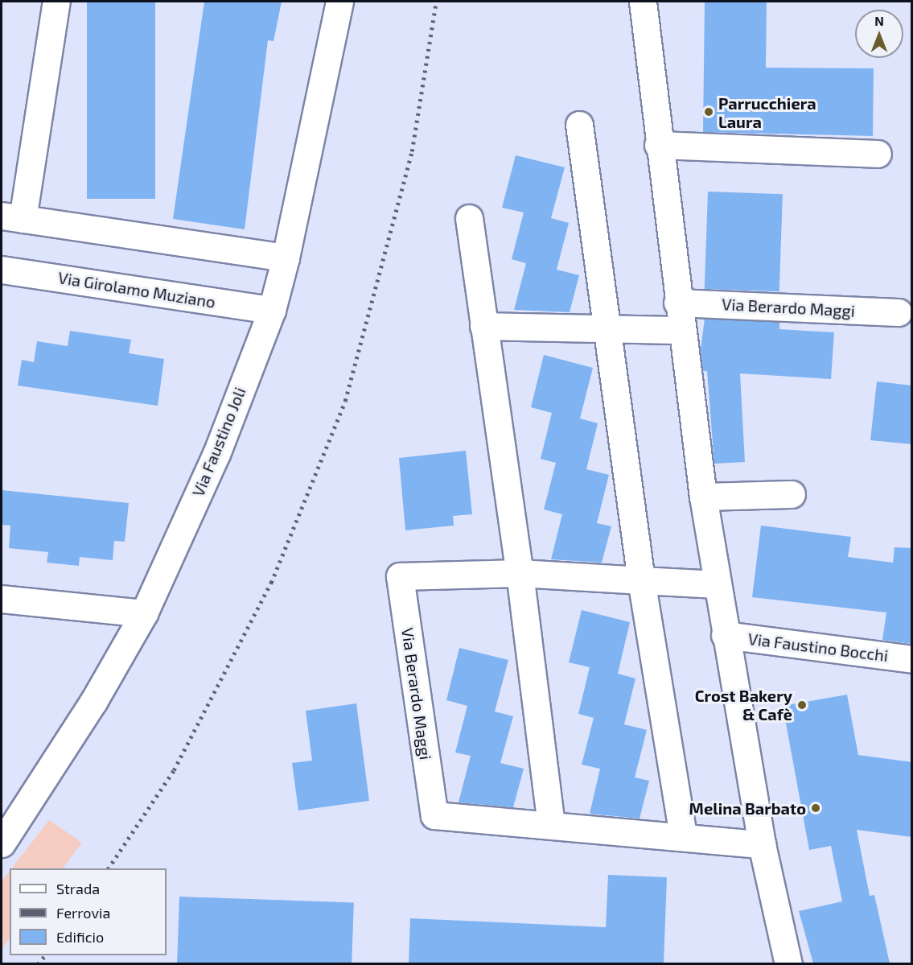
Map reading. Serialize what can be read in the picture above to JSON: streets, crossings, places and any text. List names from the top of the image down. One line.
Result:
{"streets":{"street":["Via Girolamo Muziano","Via Berardo Maggi","Via Faustino Joli","Via Faustino Bocchi"]},"crossings":[["Via Girolamo Muziano","Via Faustino Joli"]],"places":["Parrucchiera Laura","Crost Bakery & Cafè","Melina Barbato"],"legend":["Strada","Ferrovia","Edificio"],"north":"top"}
